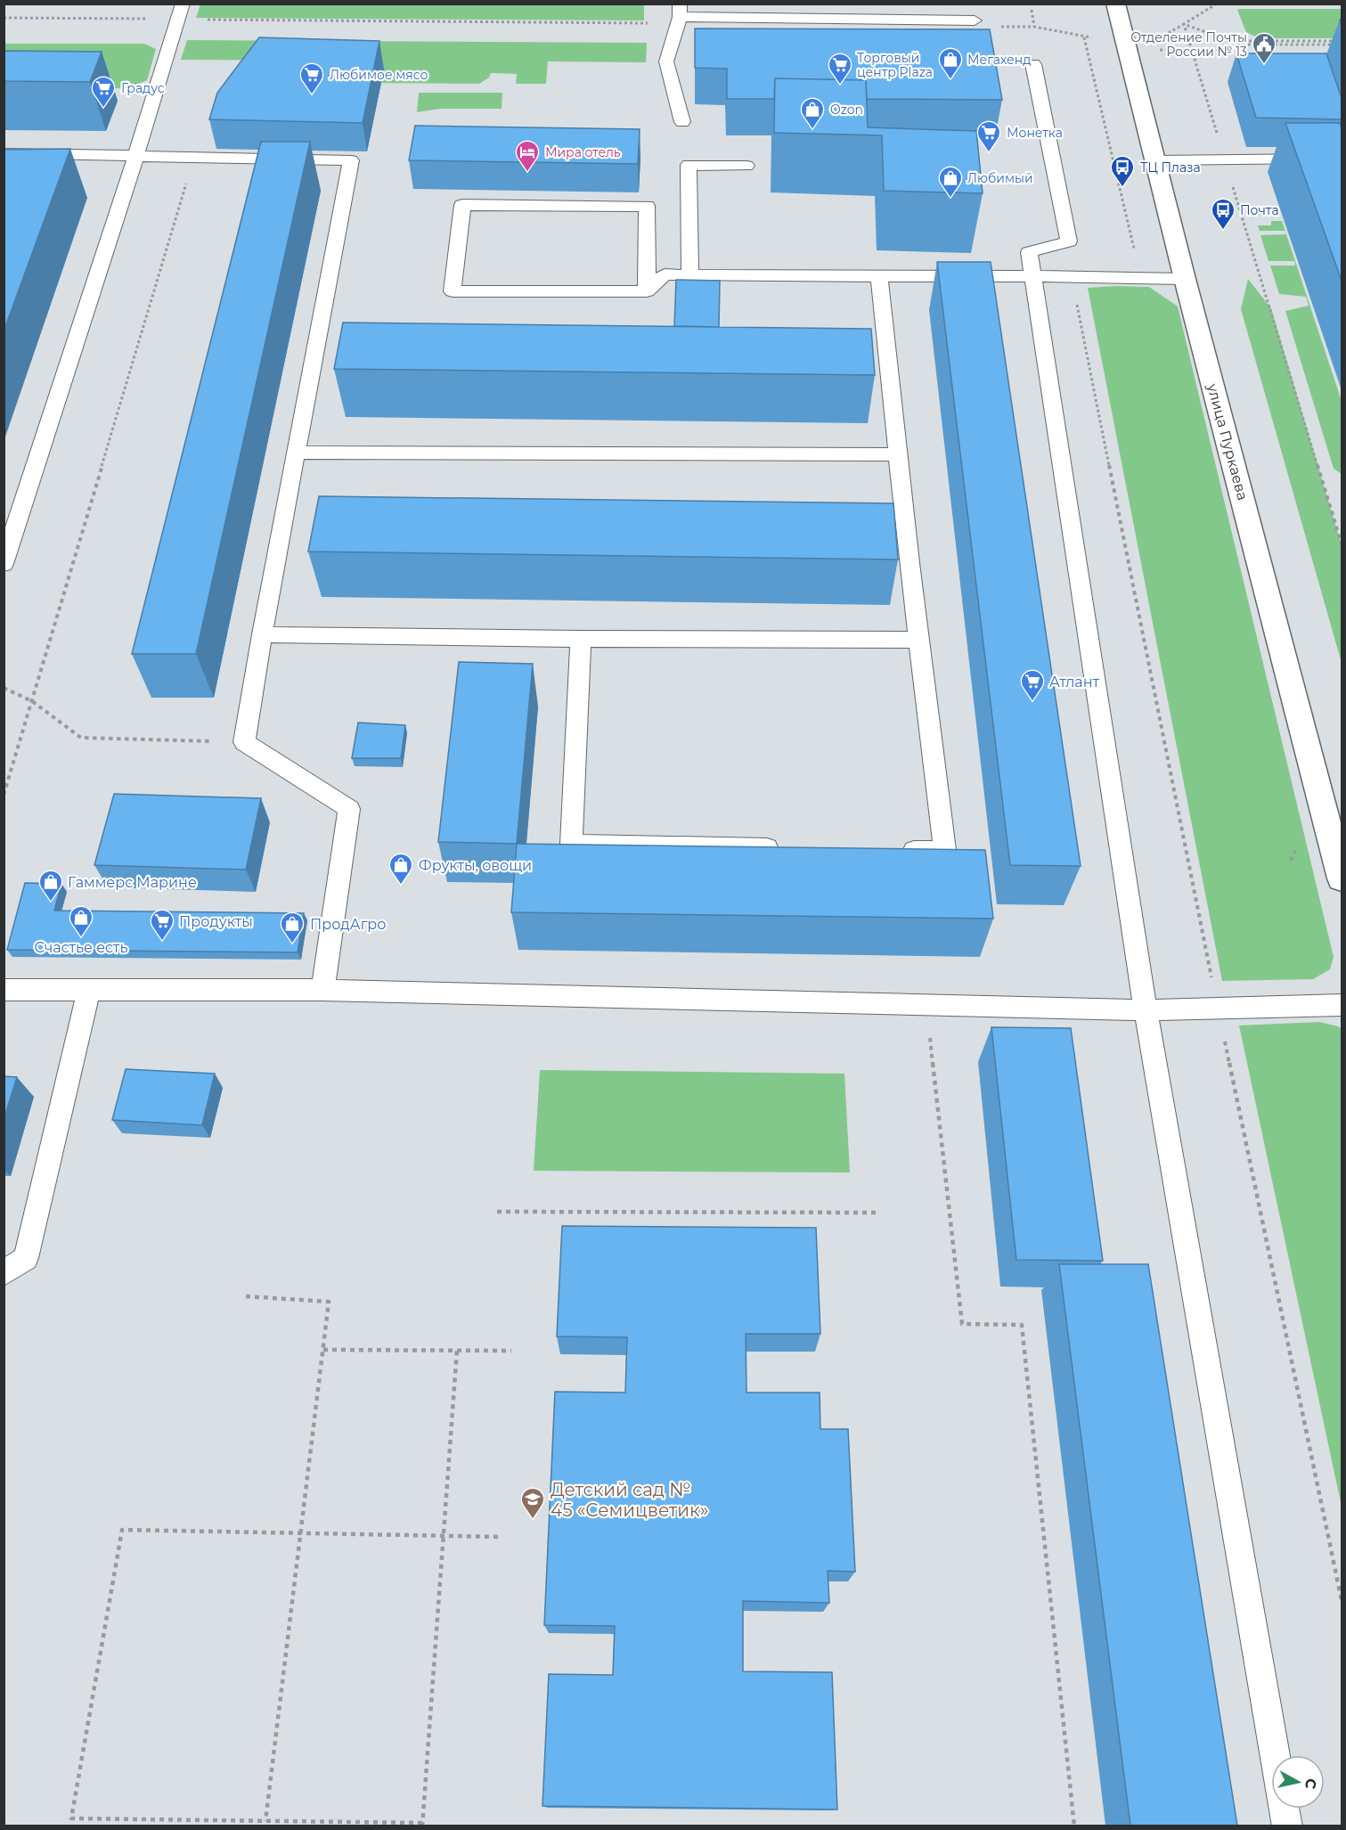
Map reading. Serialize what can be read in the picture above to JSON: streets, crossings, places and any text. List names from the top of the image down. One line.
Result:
{"streets":{"main road":["улица Пуркаева"]},"places":{"public building":["Отделение Почты России № 13"],"shop":["Мегахенд","Ozon","Любимый","Фрукты, овощи","Гаммерс Марине","Счастье есть","ПродАгро"],"supermarket":["Торговый центр Plaza","Любимое мясо","Градус","Монетка","Атлант","Продукты"],"hotel":["Мира отель"],"bus stop":["ТЦ Плаза","Почта"],"school or university":["Детский сад № 45 «Семицветик»"]},"north":"right"}
